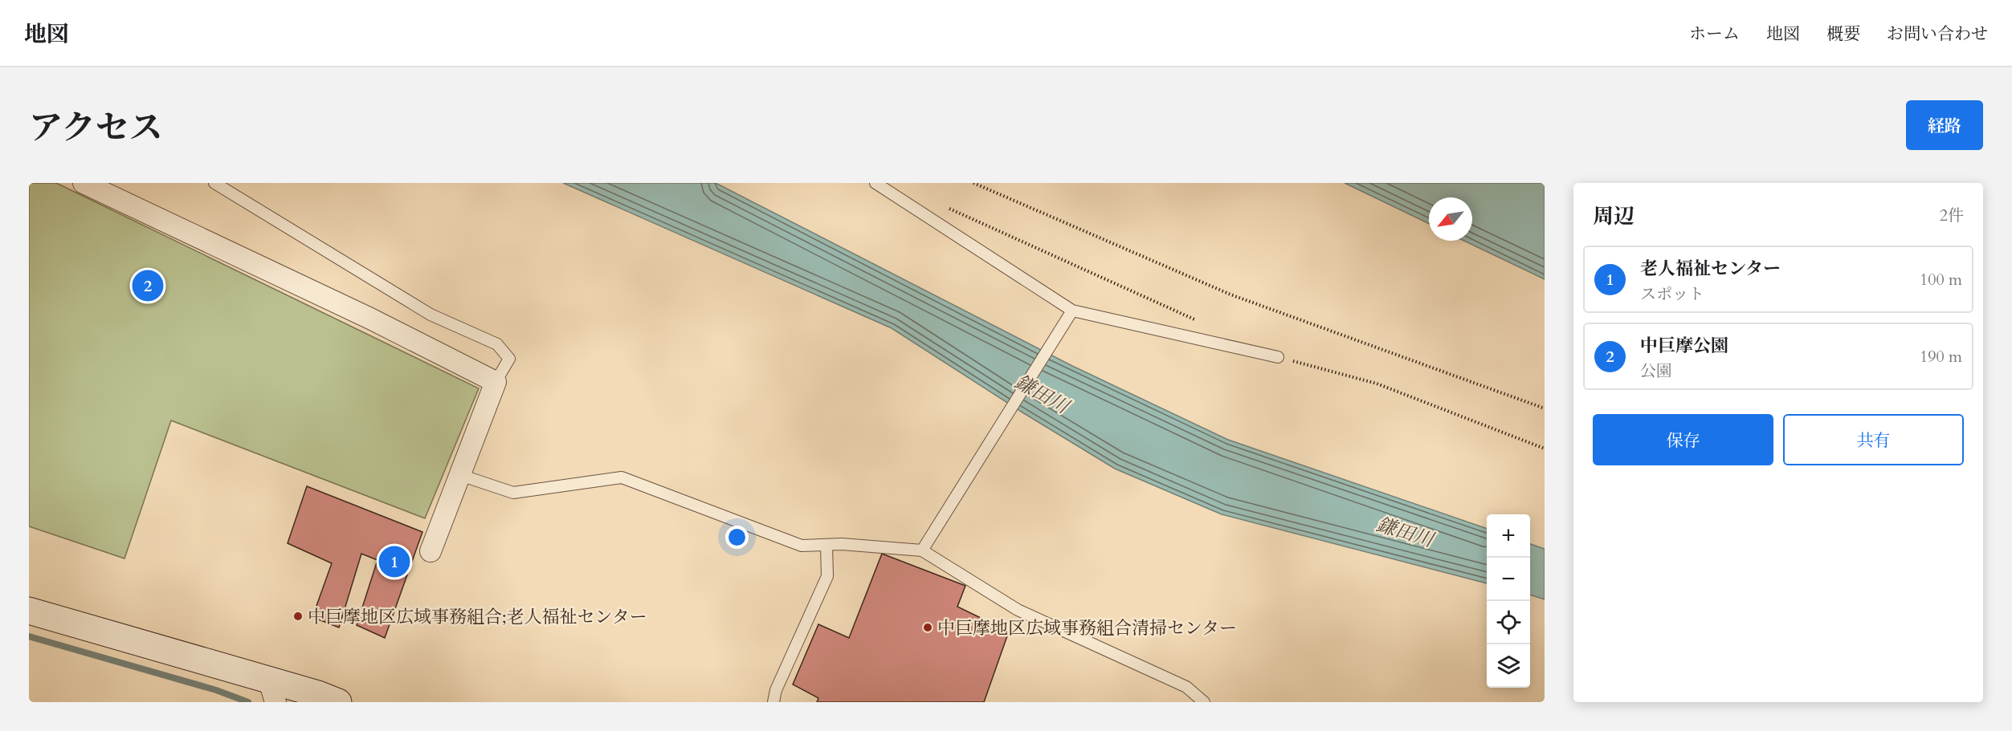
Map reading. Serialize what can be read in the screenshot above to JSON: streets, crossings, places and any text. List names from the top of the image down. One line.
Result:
{"water":["鎌田川"],"places":["中巨摩地区広域事務組合;老人福祉センター","中巨摩地区広域事務組合清掃センター"],"north":"bottom left","page":{"header":"地図","nav":["ホーム","地図","概要","お問い合わせ"],"title":"アクセス","buttons":["経路",["保存","共有"]],"heading":["周辺","2件"],"list":[{"mark":"1","name":"老人福祉センター","note":"スポット","value":"100 m"},{"mark":"2","name":"中巨摩公園","note":"公園","value":"190 m"}],"pins":["2","1"],"map_buttons":["+","−"]}}
